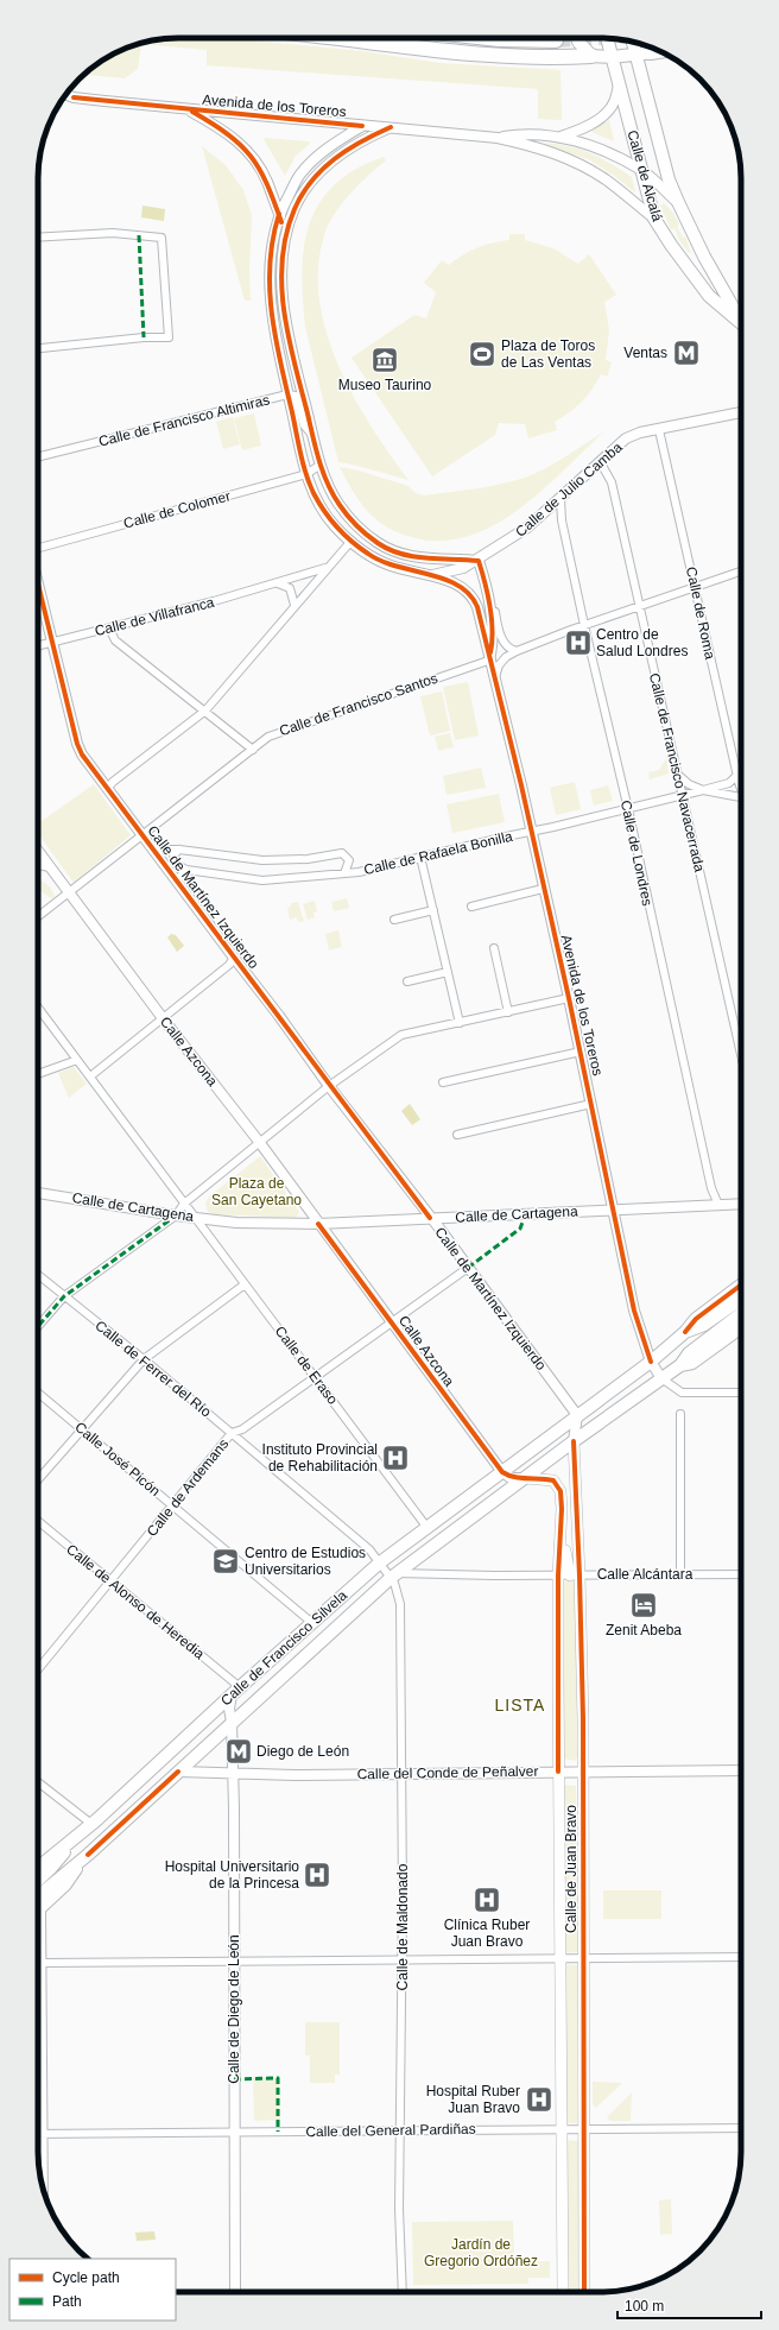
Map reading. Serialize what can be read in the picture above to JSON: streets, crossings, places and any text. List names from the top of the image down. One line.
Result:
{"streets":{"main road":["Calle de Alcalá","Calle de Francisco Silvela","Calle de Juan Bravo"],"street":["Avenida de los Toreros","Calle de Francisco Altimiras","Calle de Julio Camba","Calle de Colomer","Calle de Roma","Calle de Villafranca","Calle de Francisco Santos","Calle de Francisco Navacerrada","Calle de Rafaela Bonilla","Calle de Londres","Calle de Martínez Izquierdo","Calle Azcona","Calle de Cartagena","Calle de Eraso","Calle de Ferrer del Río","Calle José Picón","Calle de Ardemans","Calle Alcántara","Calle de Alonso de Heredia","Calle del Conde de Peñalver","Calle de Maldonado","Calle de Diego de León","Calle del General Pardiñas"]},"crossings":[["Avenida de los Toreros","Calle de Alcalá"],["Avenida de los Toreros","Calle de Francisco Altimiras"],["Avenida de los Toreros","Calle de Julio Camba"],["Avenida de los Toreros","Calle de Colomer"],["Avenida de los Toreros","Calle de Francisco Santos"],["Avenida de los Toreros","Calle de Rafaela Bonilla"],["Avenida de los Toreros","Calle de Cartagena"],["Avenida de los Toreros","Calle de Francisco Silvela"],["Calle de Julio Camba","Calle de Roma"],["Calle de Julio Camba","Calle de Francisco Navacerrada"],["Calle de Julio Camba","Calle de Londres"],["Calle de Roma","Calle de Rafaela Bonilla"],["Calle de Villafranca","Calle de Martínez Izquierdo"],["Calle de Francisco Santos","Calle de Martínez Izquierdo"],["Calle de Francisco Santos","Calle Azcona"],["Calle de Francisco Navacerrada","Calle de Rafaela Bonilla"],["Calle de Rafaela Bonilla","Calle de Londres"],["Calle de Rafaela Bonilla","Calle de Martínez Izquierdo"],["Calle de Londres","Calle de Cartagena"],["Calle de Martínez Izquierdo","Calle de Cartagena"],["Calle de Martínez Izquierdo","Calle de Ardemans"],["Calle de Martínez Izquierdo","Calle de Francisco Silvela"],["Calle de Martínez Izquierdo","Calle de Juan Bravo"],["Calle Azcona","Calle de Cartagena"],["Calle Azcona","Calle de Ardemans"],["Calle Azcona","Calle de Francisco Silvela"],["Calle de Cartagena","Calle de Eraso"],["Calle de Eraso","Calle de Ardemans"],["Calle de Eraso","Calle de Francisco Silvela"],["Calle de Ferrer del Río","Calle de Ardemans"],["Calle de Ferrer del Río","Calle de Francisco Silvela"],["Calle de Ferrer del Río","Calle de Maldonado"],["Calle José Picón","Calle de Ardemans"],["Calle José Picón","Calle de Francisco Silvela"],["Calle de Ardemans","Calle de Alonso de Heredia"],["Calle Alcántara","Calle de Francisco Silvela"],["Calle Alcántara","Calle de Juan Bravo"],["Calle Alcántara","Calle de Maldonado"],["Calle de Alonso de Heredia","Calle de Francisco Silvela"],["Calle de Alonso de Heredia","Calle de Diego de León"],["Calle de Francisco Silvela","Calle del Conde de Peñalver"],["Calle de Francisco Silvela","Calle de Juan Bravo"],["Calle de Francisco Silvela","Calle de Maldonado"],["Calle de Francisco Silvela","Calle de Diego de León"],["Calle del Conde de Peñalver","Calle de Juan Bravo"],["Calle del Conde de Peñalver","Calle de Maldonado"],["Calle del Conde de Peñalver","Calle de Diego de León"],["Calle de Juan Bravo","Calle del General Pardiñas"],["Calle de Maldonado","Calle del General Pardiñas"],["Calle de Diego de León","Calle del General Pardiñas"]],"districts":["LISTA"],"parks":["Plaza de San Cayetano","Jardín de Gregorio Ordóñez"],"places":{"metro station":["Ventas","Diego de León"],"sports":["Plaza de Toros de Las Ventas"],"museum":["Museo Taurino"],"hospital":["Centro de Salud Londres","Instituto Provincial de Rehabilitación","Hospital Universitario de la Princesa","Clínica Ruber Juan Bravo","Hospital Ruber Juan Bravo"],"school or university":["Centro de Estudios Universitarios"],"hotel":["Zenit Abeba"]},"legend":["Cycle path","Path"],"scale_bar":"100 m"}
